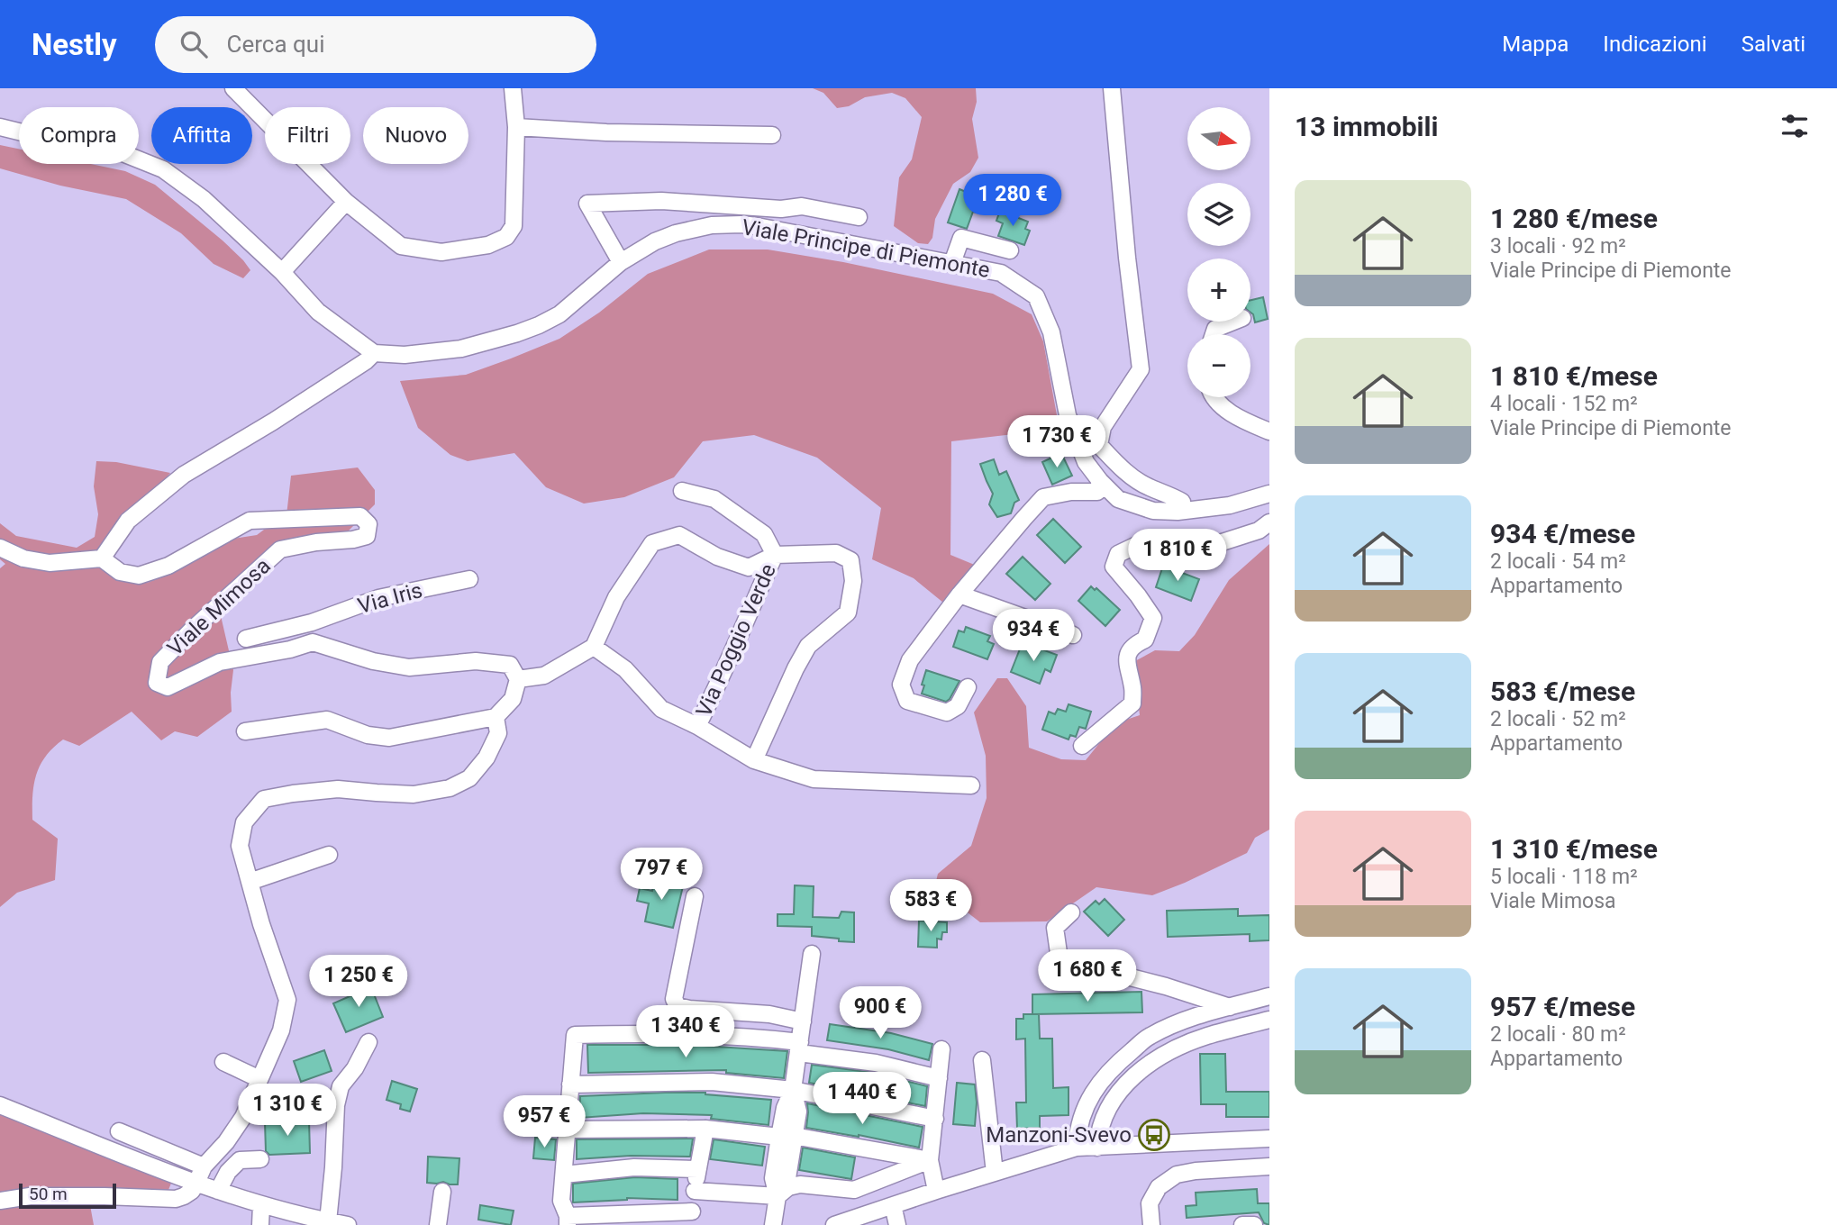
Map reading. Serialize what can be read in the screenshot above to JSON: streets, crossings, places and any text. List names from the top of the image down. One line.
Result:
{"streets":{"street":["Viale Principe di Piemonte","Via Iris","Viale Mimosa","Via Poggio Verde"]},"places":{"bus stop":["Manzoni-Svevo"]},"scale_bar":"50 m","north":"right","page":{"header":"Nestly","search":"Cerca qui","nav":["Mappa","Indicazioni","Salvati"],"heading":"13 immobili","map_buttons":["+","−"],"chip":["Compra","Affitta","Filtri","Nuovo"],"list":[{"name":"1 280 €/mese","note":"3 locali · 92 m² · Viale Principe di Piemonte"},{"name":"1 810 €/mese","note":"4 locali · 152 m² · Viale Principe di Piemonte"},{"name":"934 €/mese","note":"2 locali · 54 m² · Appartamento"},{"name":"583 €/mese","note":"2 locali · 52 m² · Appartamento"},{"name":"1 310 €/mese","note":"5 locali · 118 m² · Viale Mimosa"},{"name":"957 €/mese","note":"2 locali · 80 m² · Appartamento"}],"price":["1 280 €","1 730 €","1 810 €","934 €","797 €","583 €","1 680 €","1 250 €","900 €","1 340 €","1 440 €","1 310 €","957 €"],"scale":"50 m"}}
